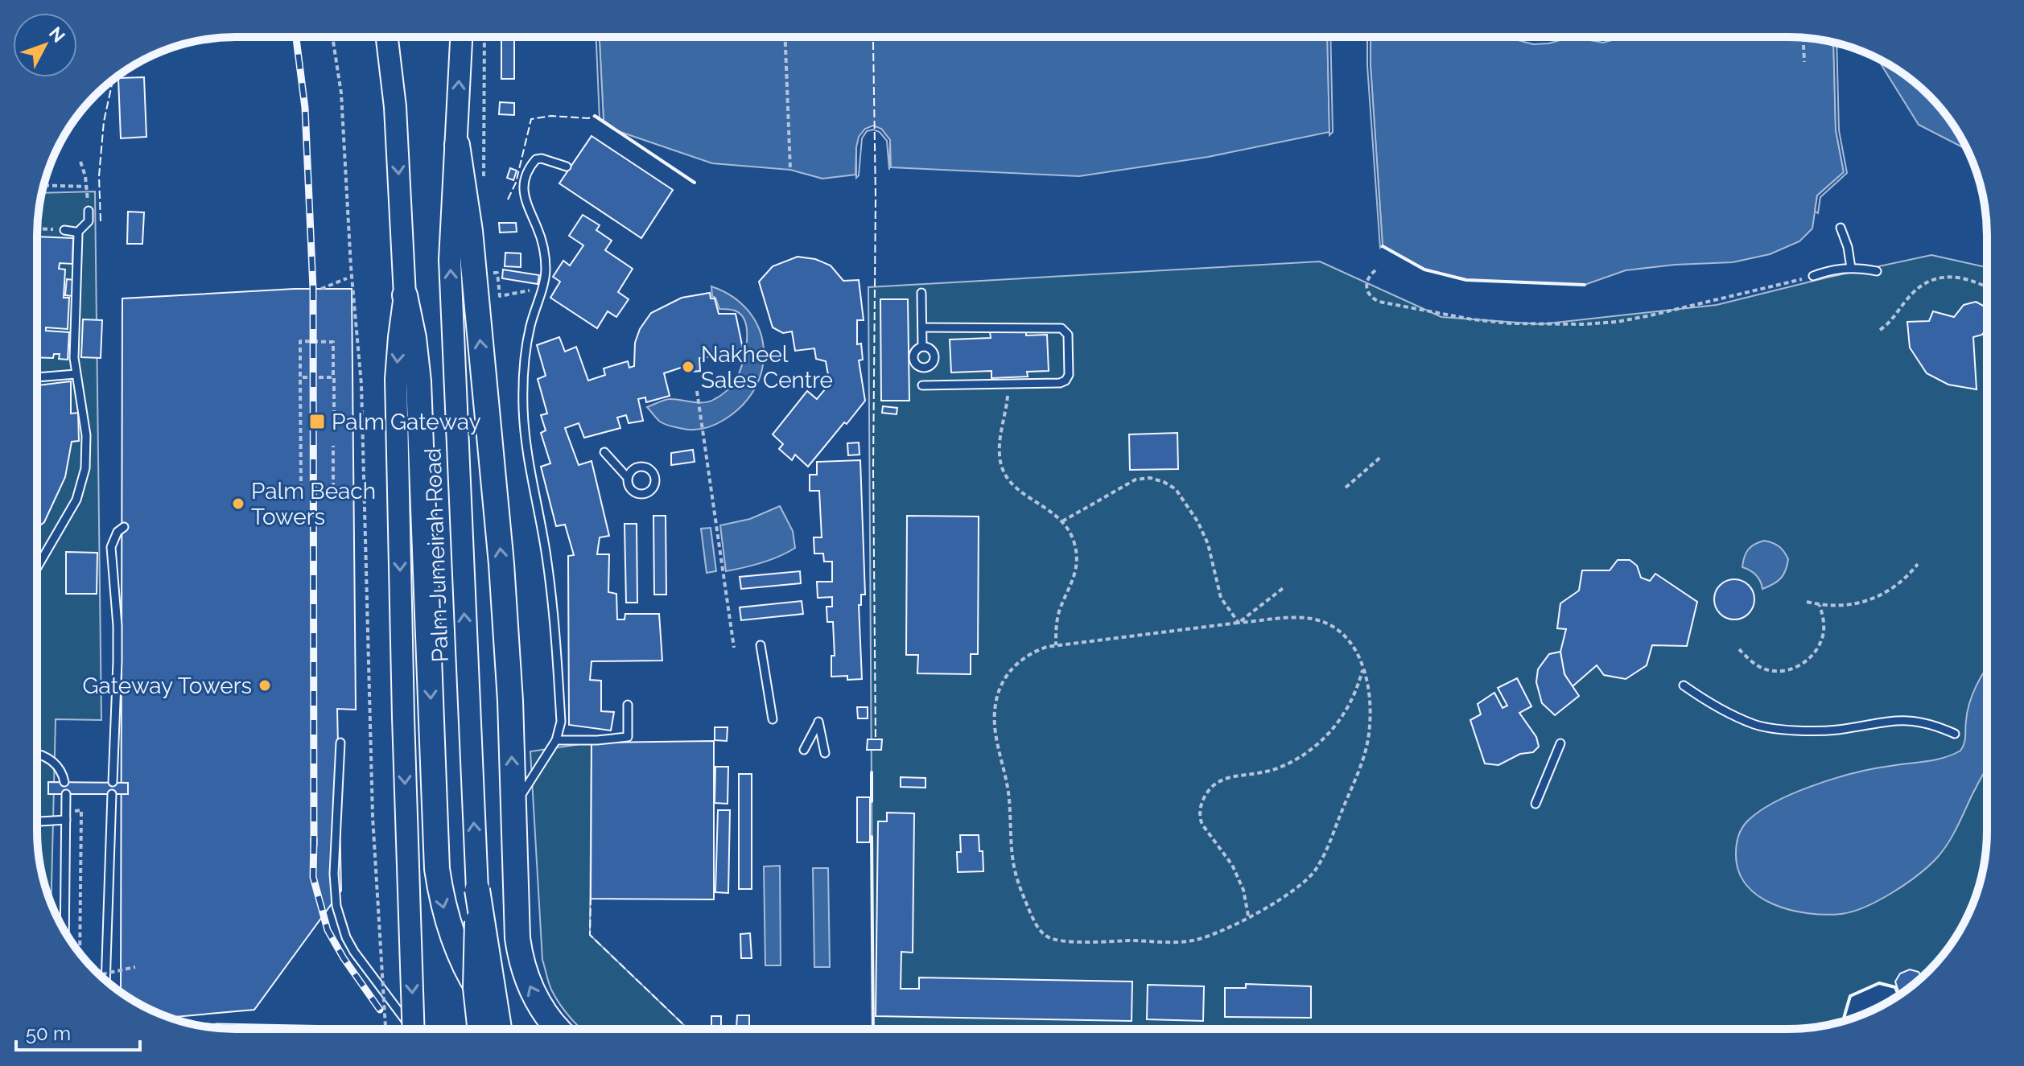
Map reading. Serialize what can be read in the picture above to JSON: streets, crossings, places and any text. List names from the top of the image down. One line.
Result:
{"streets":{"main road":["Palm Jumeirah Road"]},"places":{"other":["Nakheel Sales Centre","Palm Beach Towers","Gateway Towers"],"transit":["Palm Gateway"]},"scale_bar":"50 m","north":"top right"}
